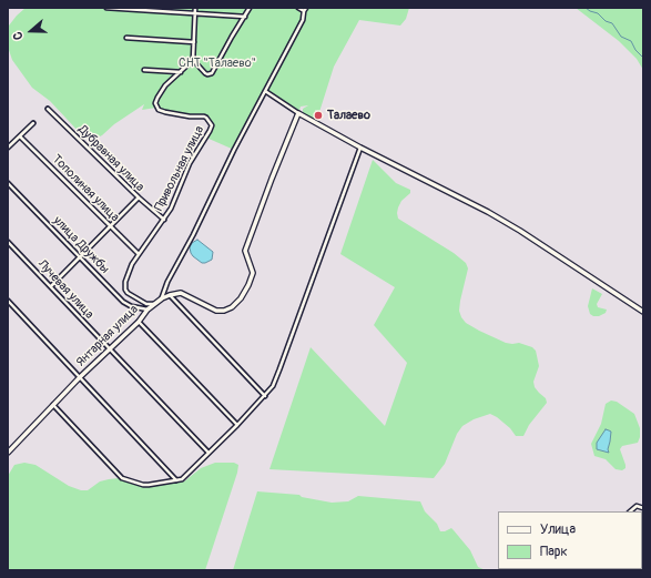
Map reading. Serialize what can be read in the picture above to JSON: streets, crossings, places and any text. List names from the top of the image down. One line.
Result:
{"streets":{"street":["Дубравная улица","Привольная улица","Тополиная улица","улица Дружбы","Лучевая улица","Янтарная улица"]},"crossings":[["Дубравная улица","Привольная улица"],["Привольная улица","Тополиная улица"],["Привольная улица","Янтарная улица"],["улица Дружбы","Янтарная улица"],["Лучевая улица","Янтарная улица"]],"parks":["СНТ \"Талаево\""],"places":["Талаево"],"legend":["Улица","Парк"],"north":"left"}
